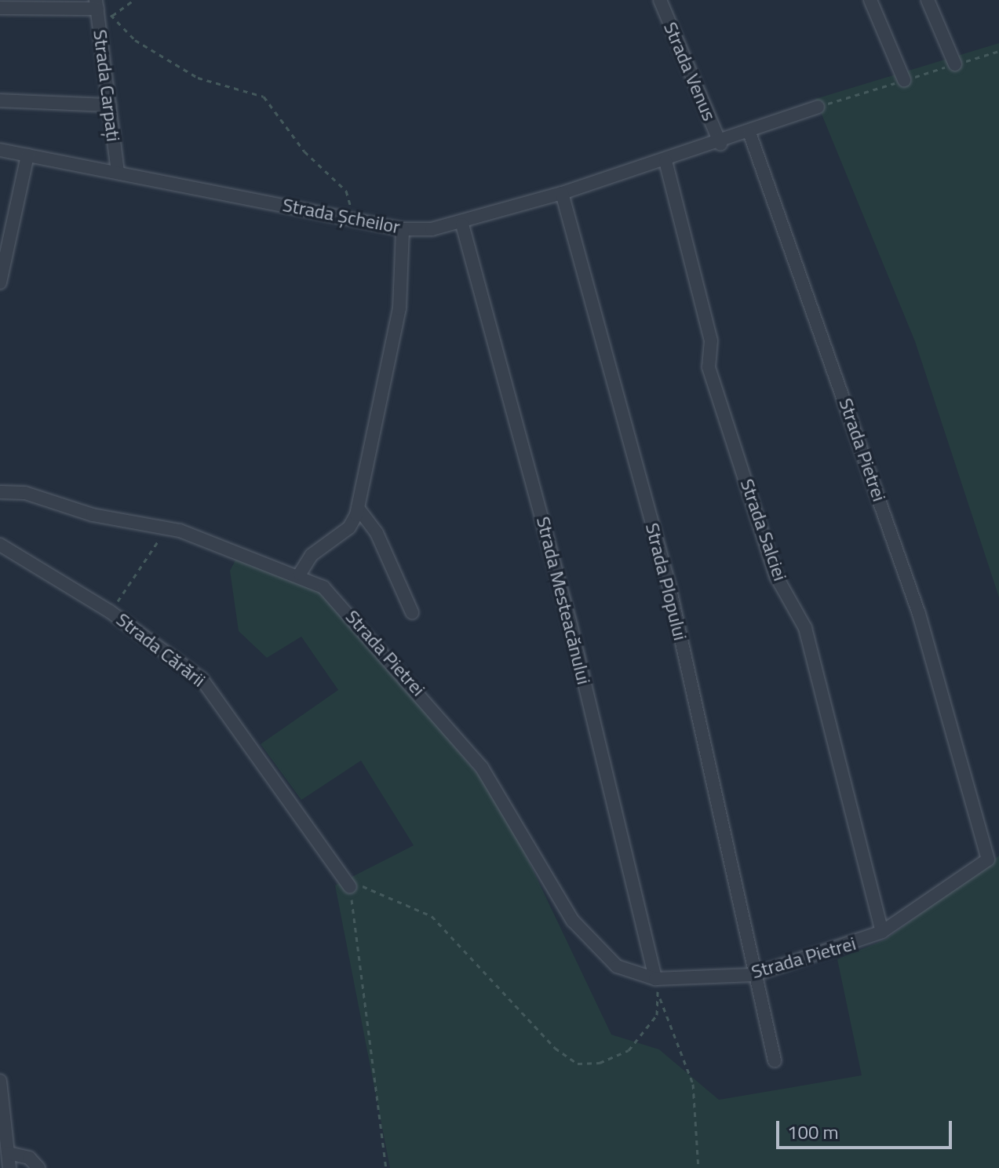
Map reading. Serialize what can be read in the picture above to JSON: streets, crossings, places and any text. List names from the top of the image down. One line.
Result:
{"streets":{"street":["Strada Venus","Strada Carpați","Strada Șcheilor","Strada Pietrei","Strada Salciei","Strada Plopului","Strada Mesteacănului","Strada Cărării"]},"crossings":[["Strada Venus","Strada Șcheilor"],["Strada Carpați","Strada Șcheilor"],["Strada Șcheilor","Strada Pietrei"],["Strada Șcheilor","Strada Salciei"],["Strada Șcheilor","Strada Plopului"],["Strada Șcheilor","Strada Mesteacănului"],["Strada Pietrei","Strada Salciei"],["Strada Pietrei","Strada Plopului"],["Strada Pietrei","Strada Mesteacănului"]],"scale_bar":"100 m"}
